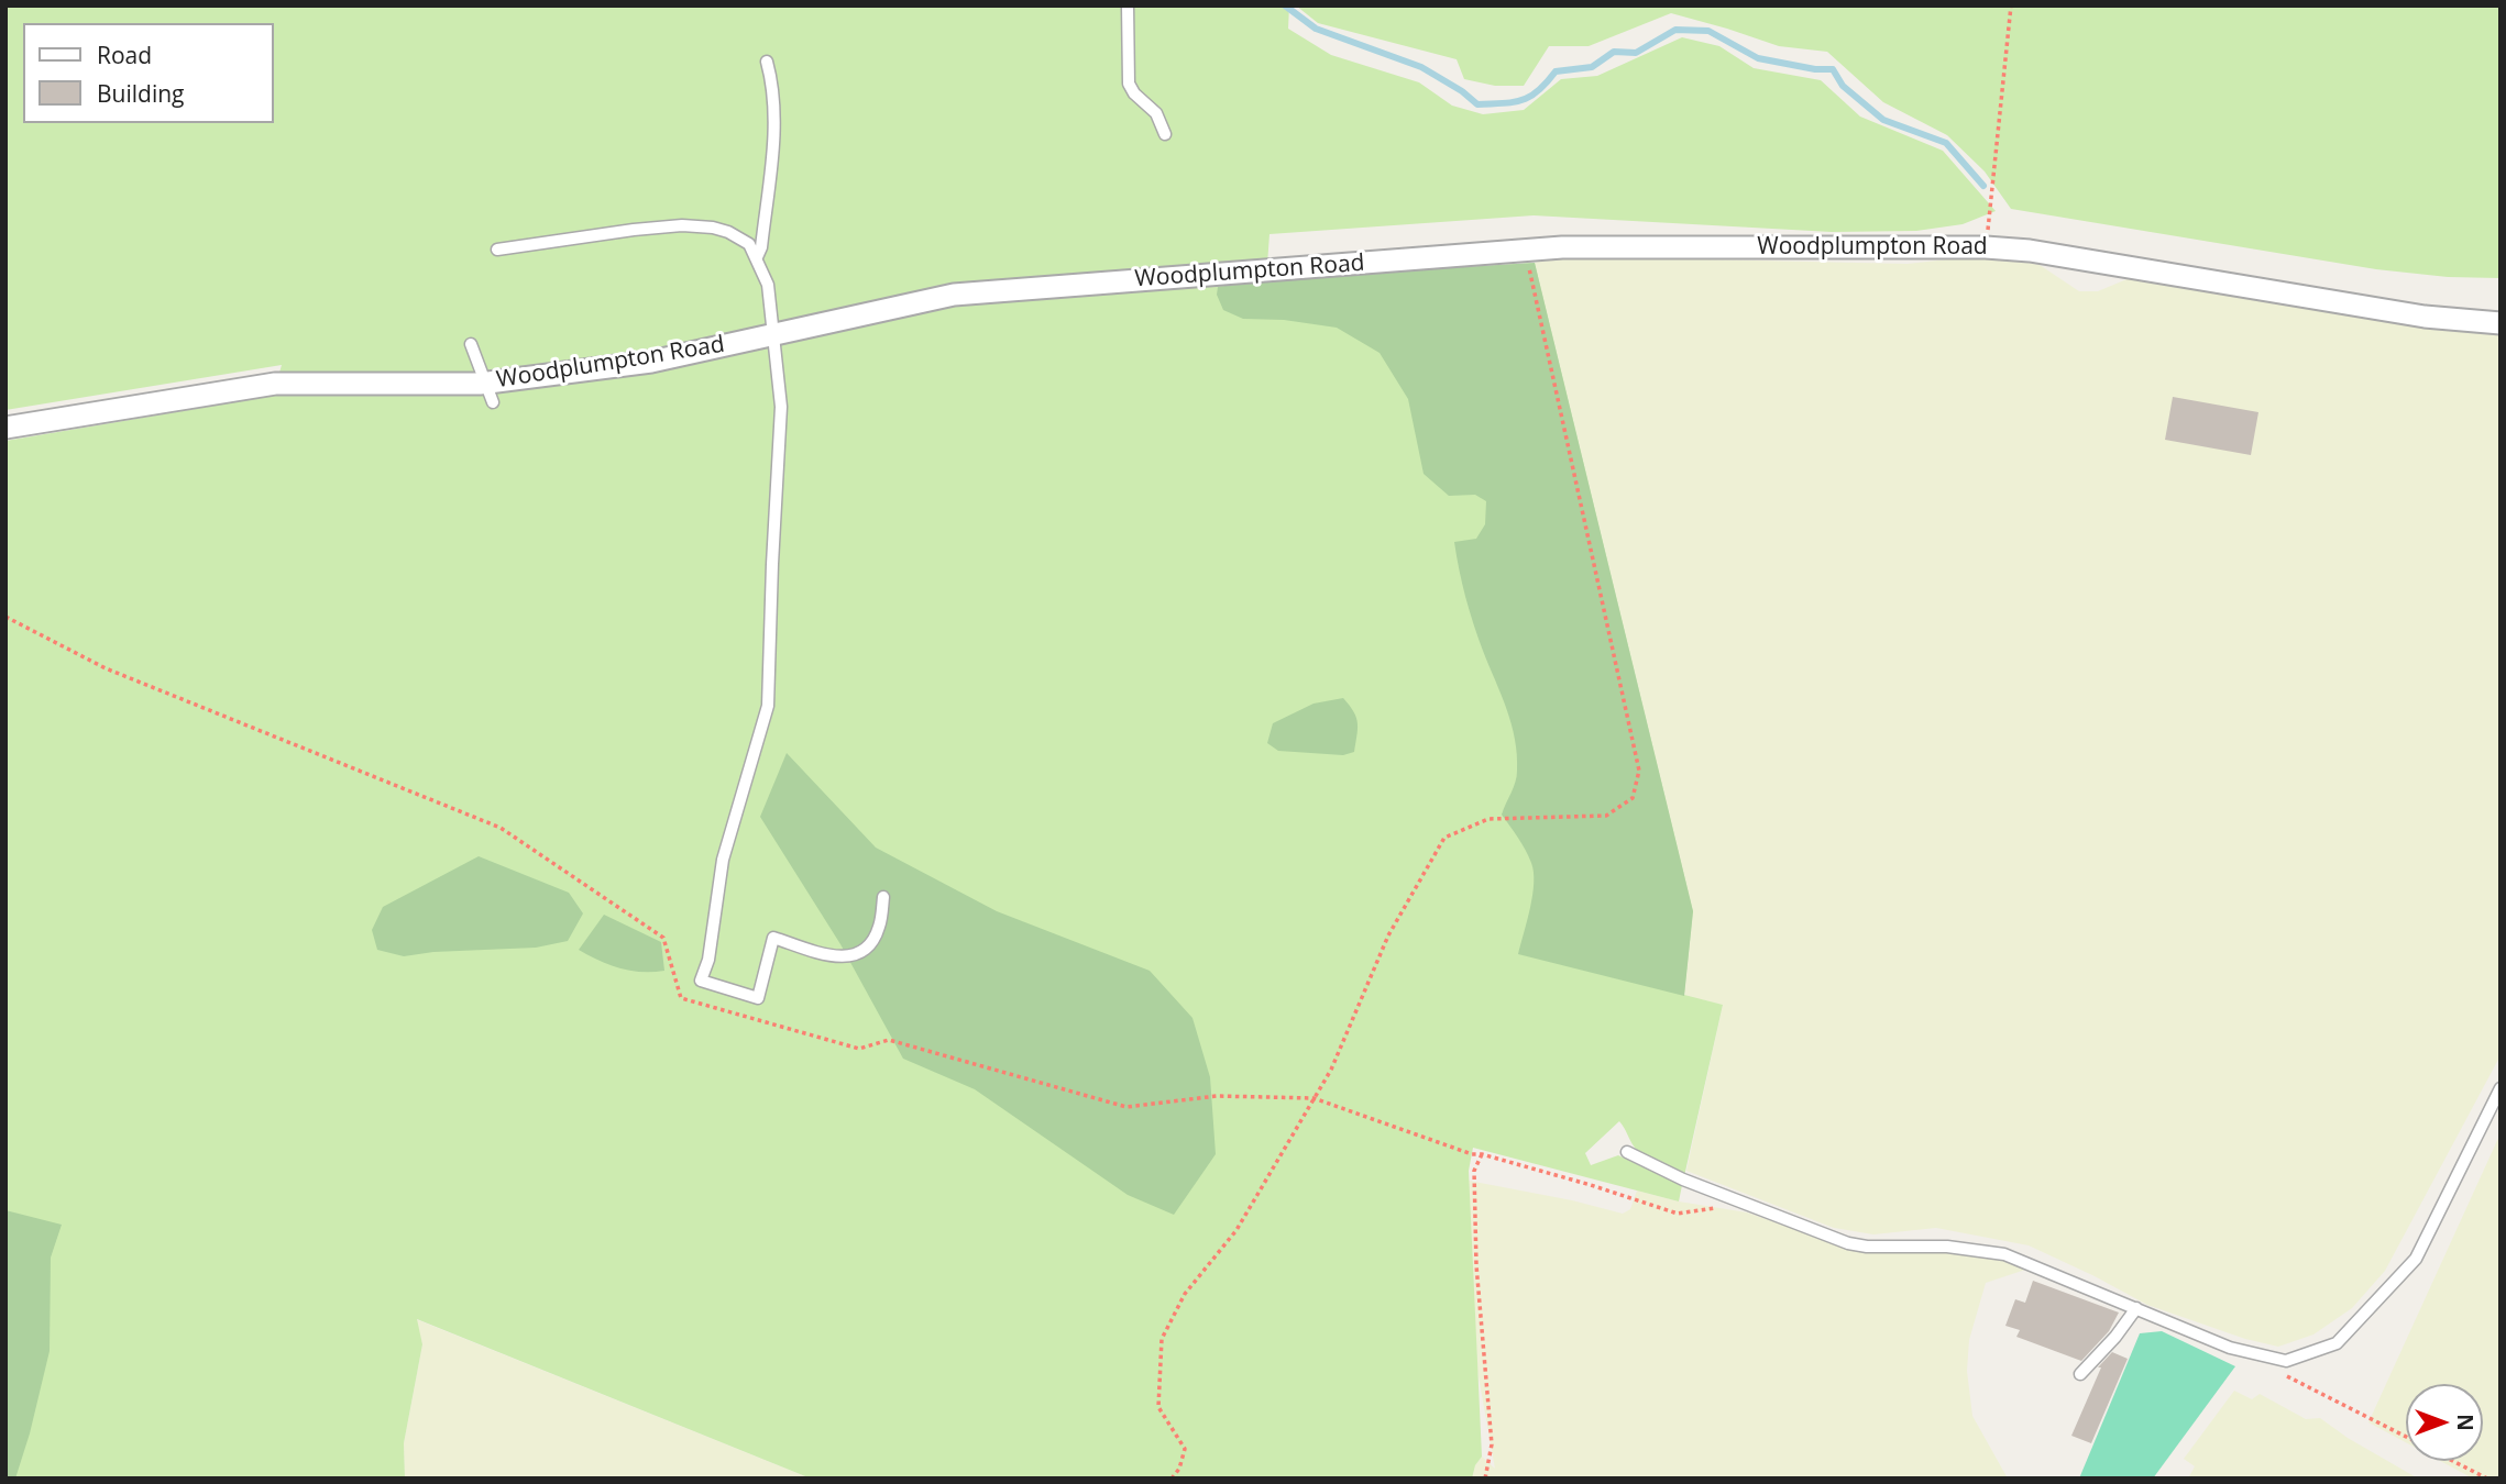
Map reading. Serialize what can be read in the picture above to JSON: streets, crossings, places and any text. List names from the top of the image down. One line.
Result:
{"streets":{"street":["Woodplumpton Road"]},"legend":["Road","Building"],"north":"right"}
